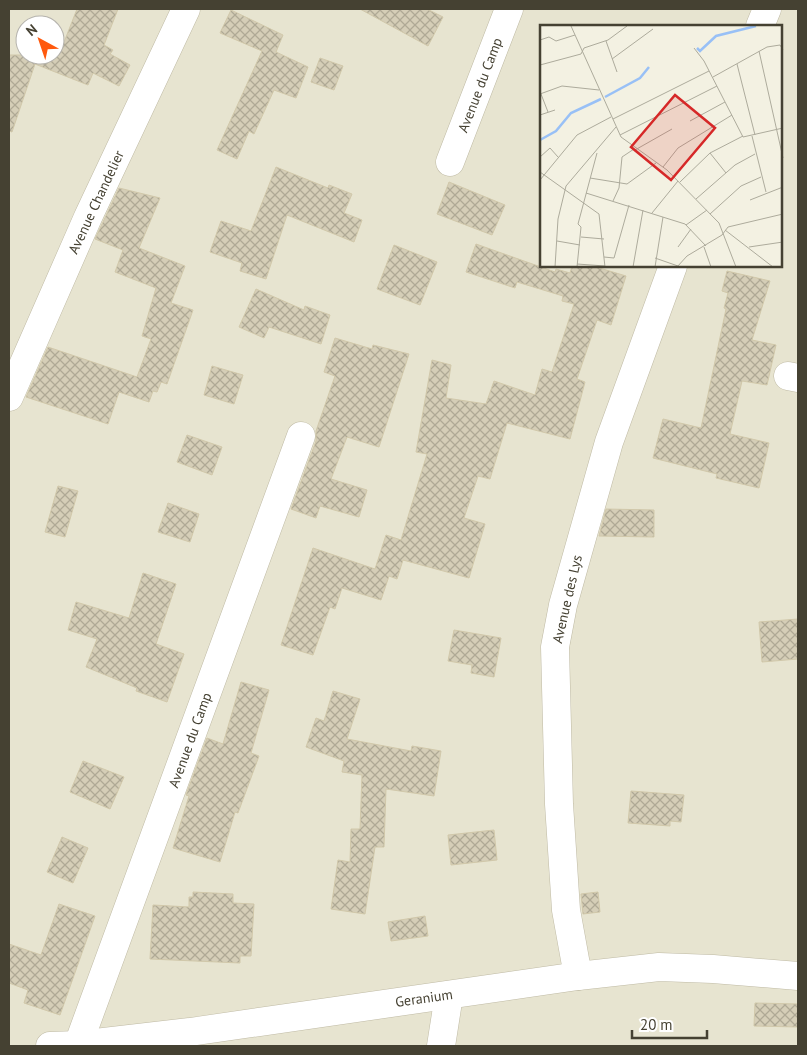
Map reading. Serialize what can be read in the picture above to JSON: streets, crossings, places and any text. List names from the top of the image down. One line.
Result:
{"streets":{"street":["Avenue du Camp","Avenue Chandelier","Avenue des Lys","Geranium"]},"crossings":[["Avenue du Camp","Geranium"],["Avenue des Lys","Geranium"]],"scale_bar":"20 m","north":"top left"}
